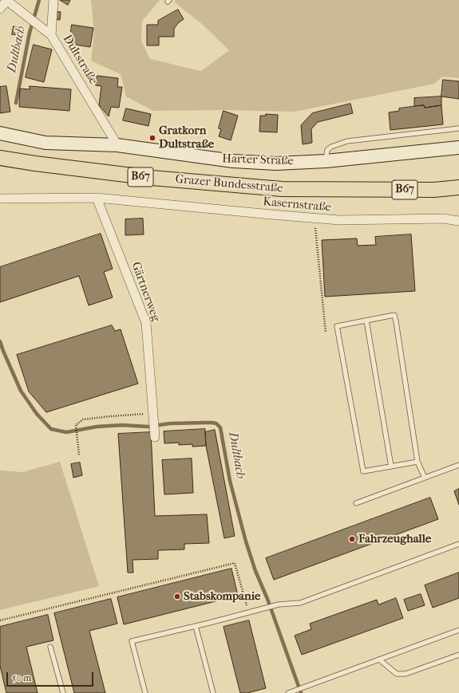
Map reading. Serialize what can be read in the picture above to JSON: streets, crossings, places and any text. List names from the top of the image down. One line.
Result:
{"streets":{"main road":["B67","Grazer Bundesstraße"],"street":["Dultstraße","Harter Straße","Kasernstraße","Gärtnerweg"]},"crossings":[["Dultstraße","Harter Straße"],["Kasernstraße","Gärtnerweg"]],"water":["Dultbach"],"places":["Gratkorn Dultstraße","Fahrzeughalle","Stabskompanie"],"scale_bar":"50 m"}
